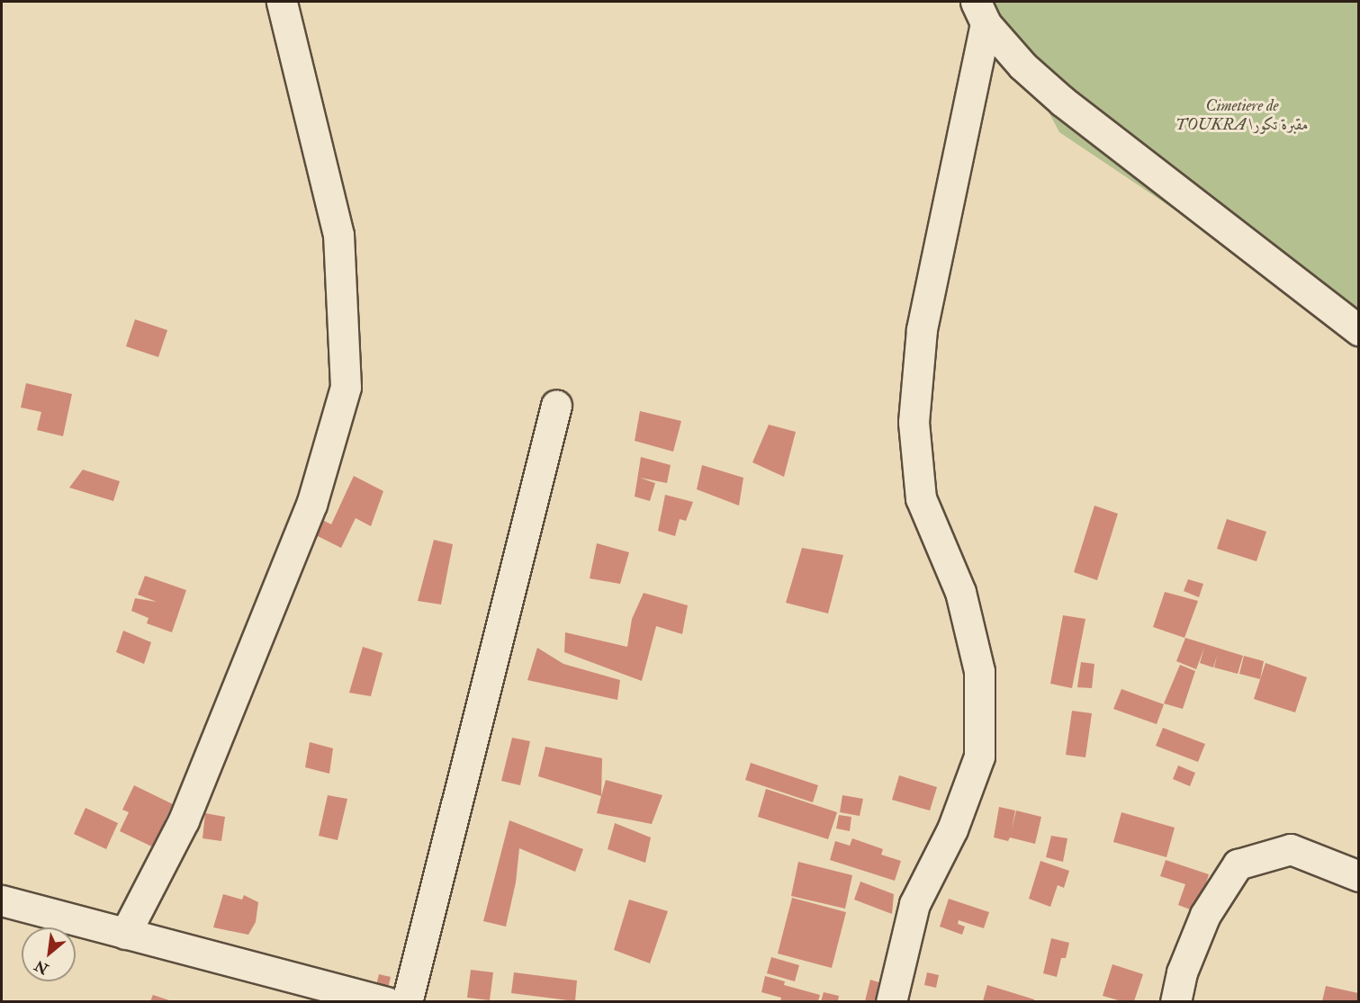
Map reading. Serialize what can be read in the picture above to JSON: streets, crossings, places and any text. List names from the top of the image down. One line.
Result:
{"parks":["Cimetiere de TOUKRA مقبرة تكورا"],"north":"bottom left"}
